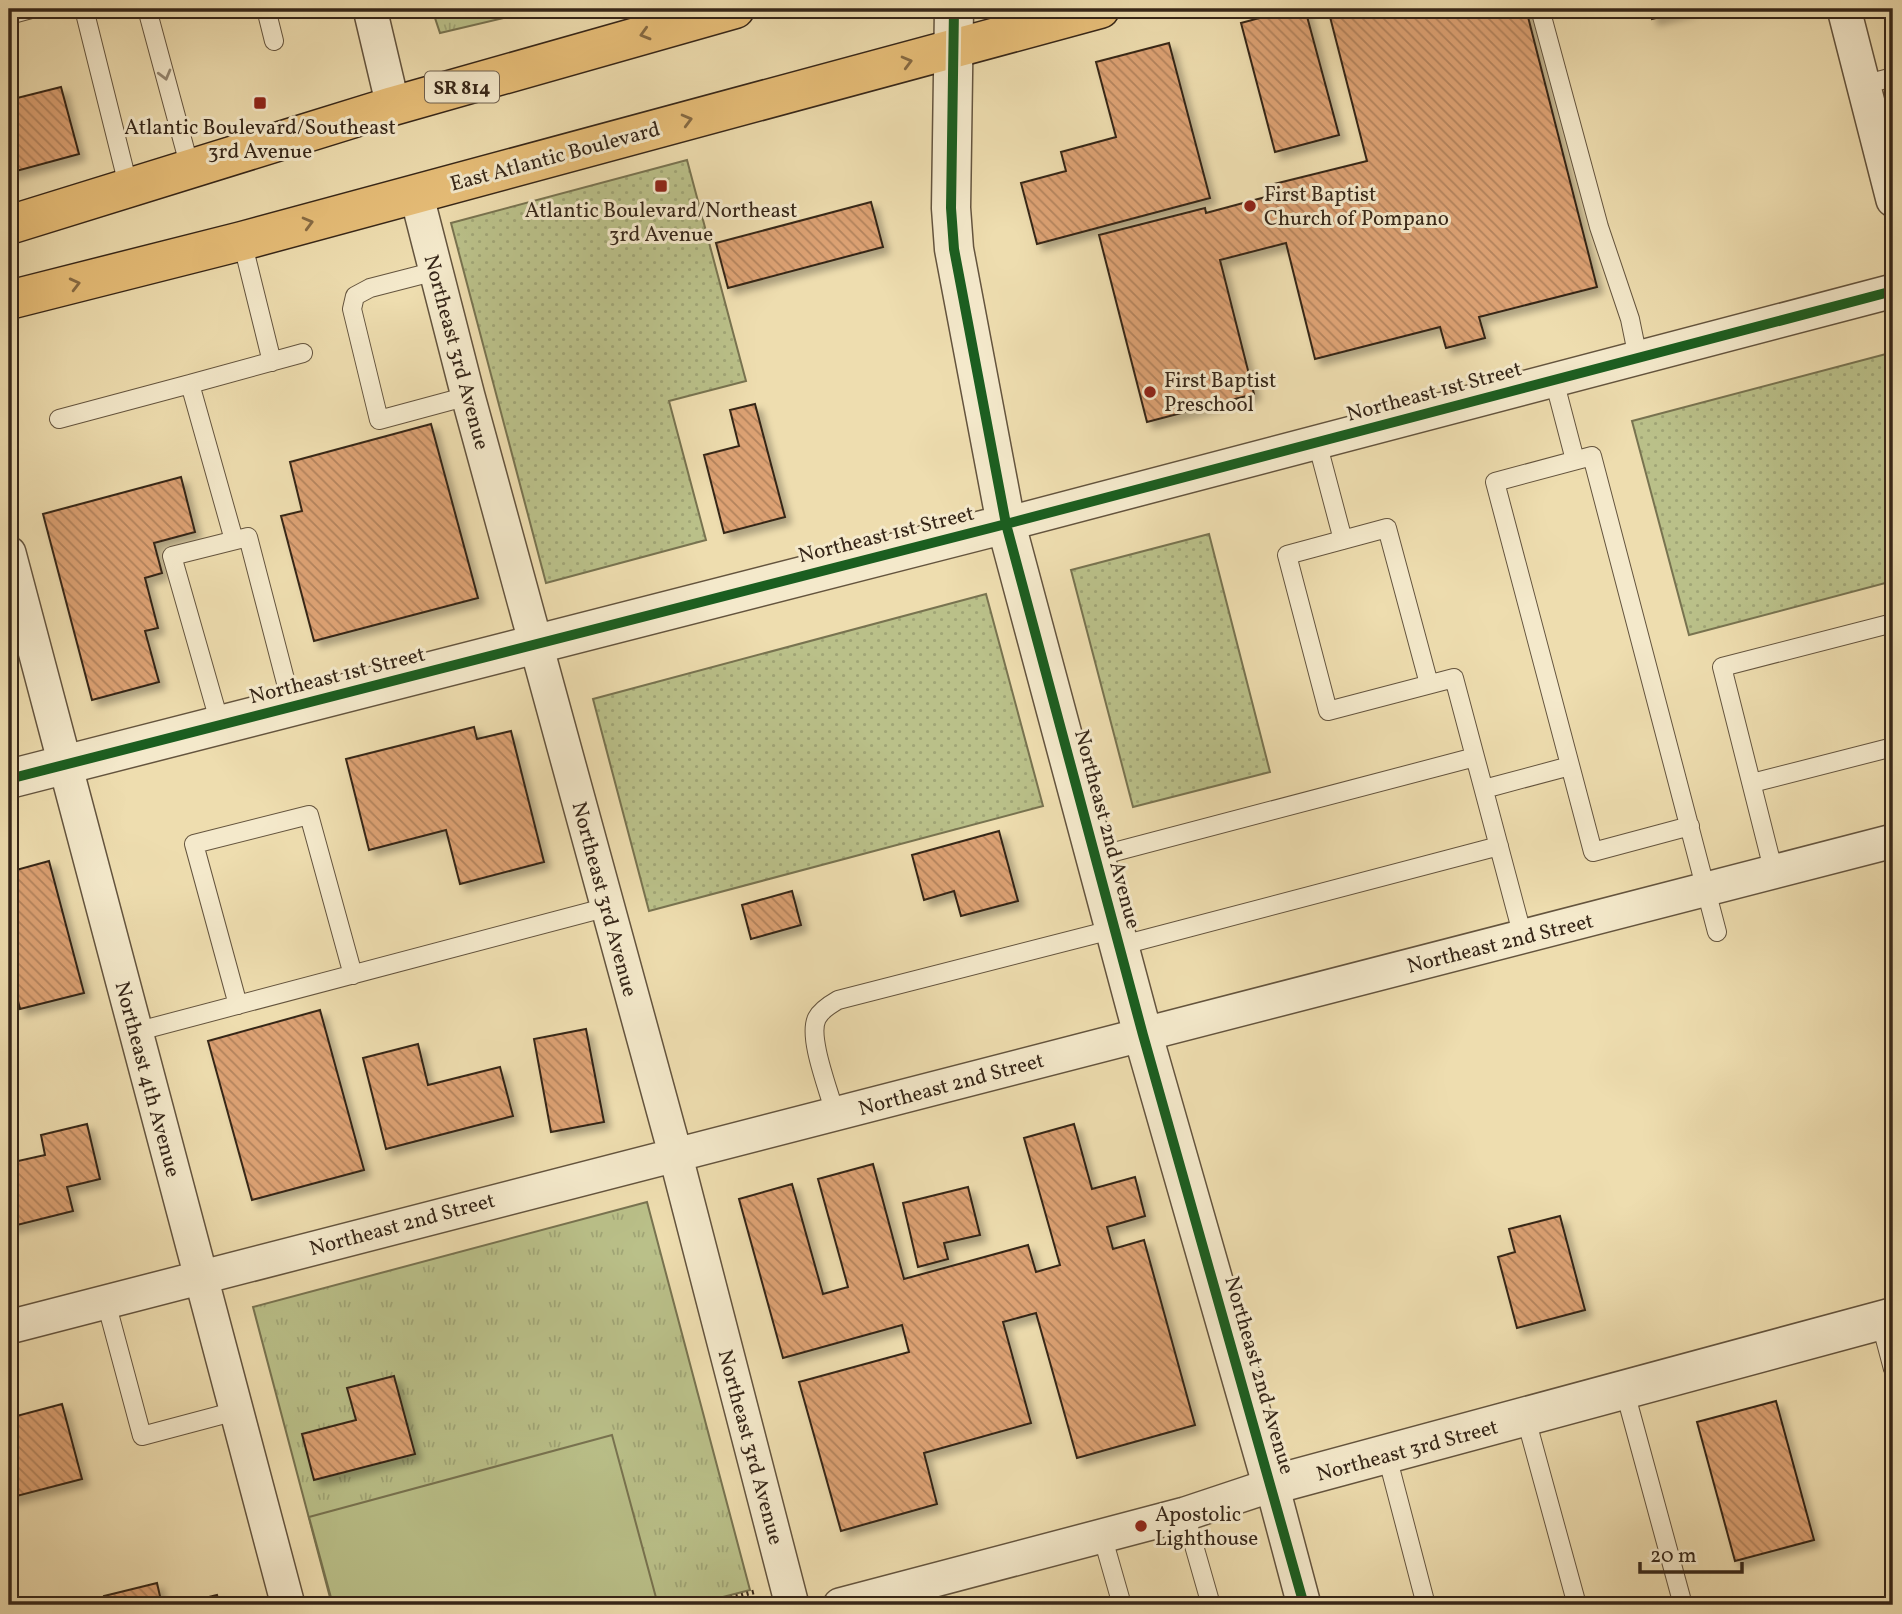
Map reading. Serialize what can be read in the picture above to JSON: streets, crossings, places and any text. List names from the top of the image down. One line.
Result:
{"streets":{"main road":["SR 814","East Atlantic Boulevard"],"street":["Northeast 3rd Avenue","Northeast 1st Street","Northeast 2nd Avenue","Northeast 2nd Street","Northeast 4th Avenue","Northeast 3rd Street"]},"crossings":[["East Atlantic Boulevard","Northeast 3rd Avenue"],["East Atlantic Boulevard","Northeast 2nd Avenue"],["Northeast 3rd Avenue","Northeast 1st Street"],["Northeast 3rd Avenue","Northeast 2nd Street"],["Northeast 1st Street","Northeast 2nd Avenue"],["Northeast 1st Street","Northeast 4th Avenue"],["Northeast 2nd Avenue","Northeast 2nd Street"],["Northeast 2nd Avenue","Northeast 3rd Street"],["Northeast 2nd Street","Northeast 4th Avenue"]],"places":{"transit":["Atlantic Boulevard/Southeast 3rd Avenue","Atlantic Boulevard/Northeast 3rd Avenue"],"other":["First Baptist Church of Pompano","First Baptist Preschool","Apostolic Lighthouse"]},"scale_bar":"20 m"}
